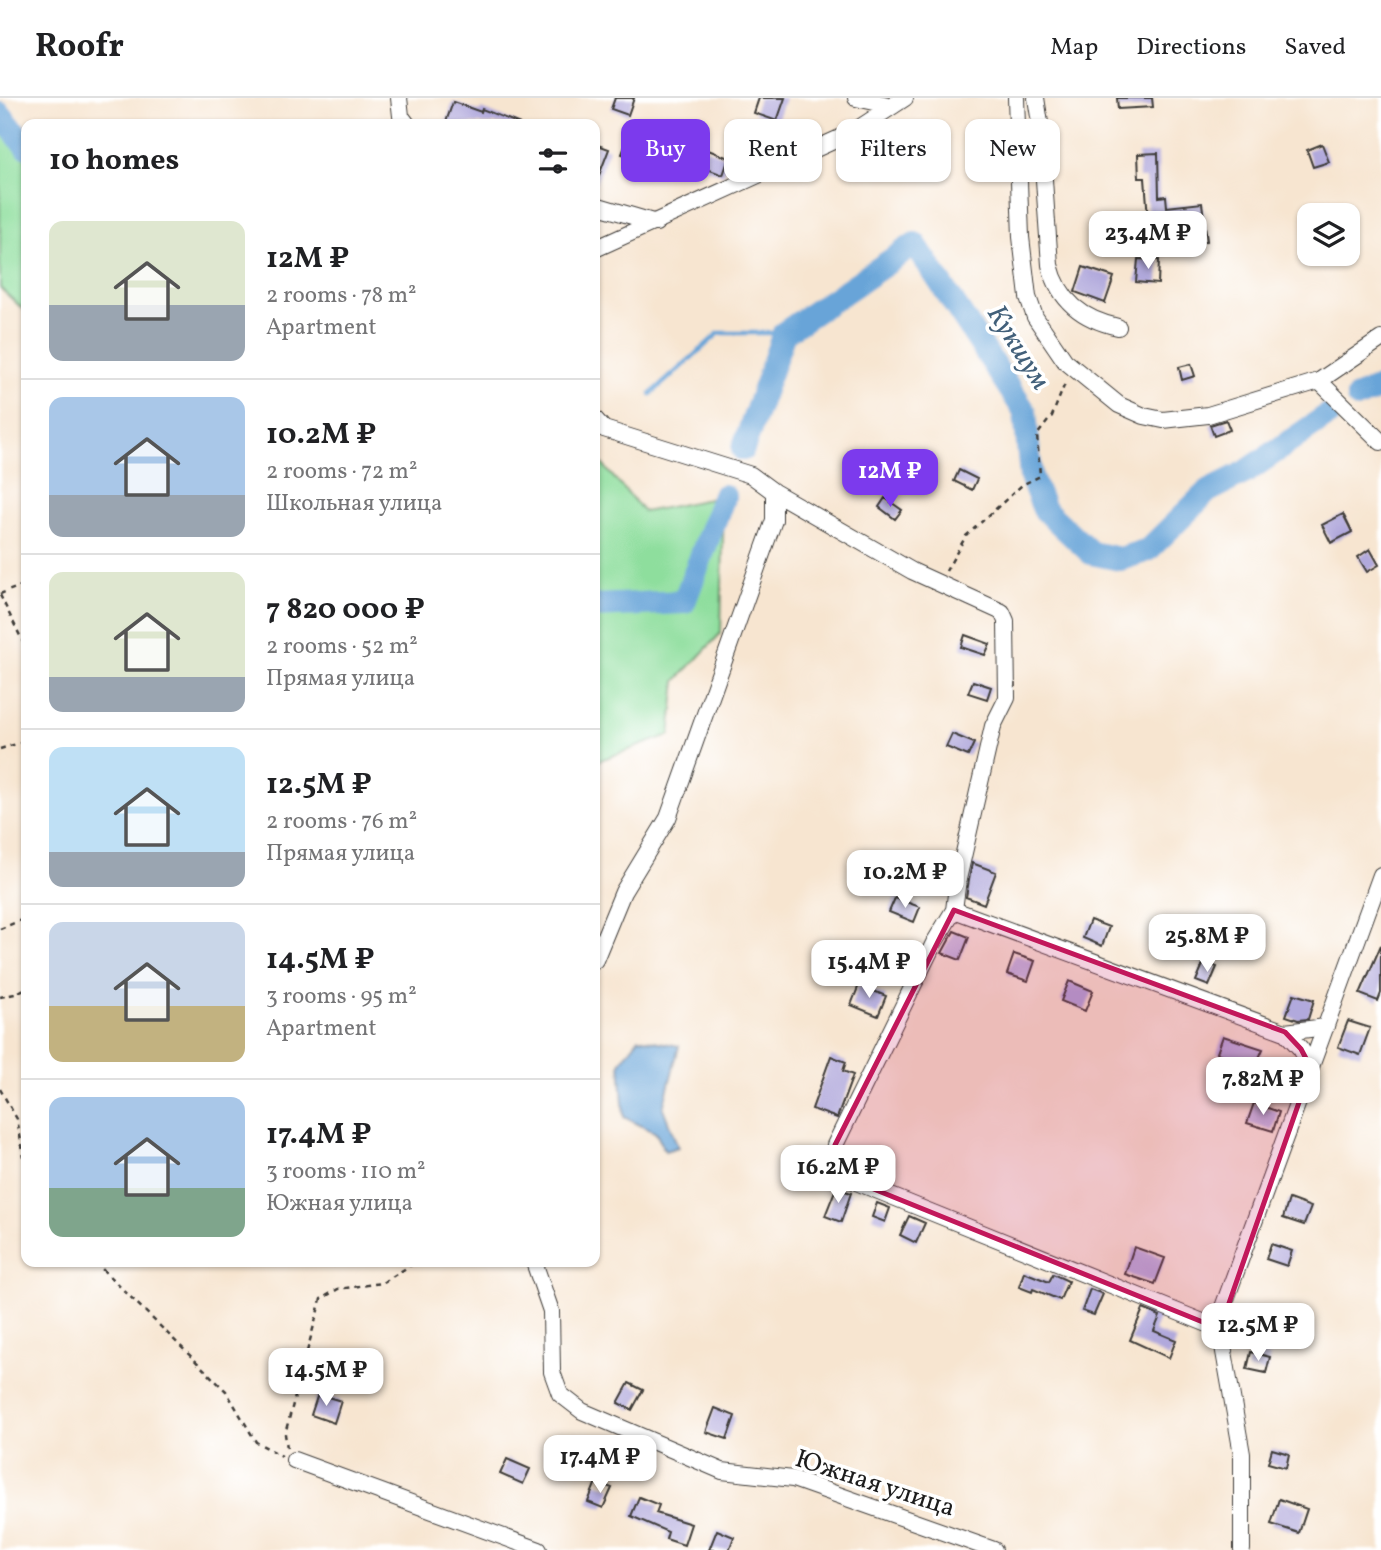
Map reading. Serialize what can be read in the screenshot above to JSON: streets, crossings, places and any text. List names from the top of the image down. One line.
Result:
{"streets":{"street":["Южная улица"]},"water":["Кукшум"],"page":{"header":"Roofr","nav":["Map","Directions","Saved"],"chip":["Buy","Rent","Filters","New"],"heading":"10 homes","list":[{"name":"12M ₽","note":"2 rooms · 78 m² · Apartment"},{"name":"10.2M ₽","note":"2 rooms · 72 m² · Школьная улица"},{"name":"7 820 000 ₽","note":"2 rooms · 52 m² · Прямая улица"},{"name":"12.5M ₽","note":"2 rooms · 76 m² · Прямая улица"},{"name":"14.5M ₽","note":"3 rooms · 95 m² · Apartment"},{"name":"17.4M ₽","note":"3 rooms · 110 m² · Южная улица"}],"price":["23.4M ₽","12M ₽","10.2M ₽","25.8M ₽","15.4M ₽","7.82M ₽","16.2M ₽","12.5M ₽","14.5M ₽","17.4M ₽"]}}
